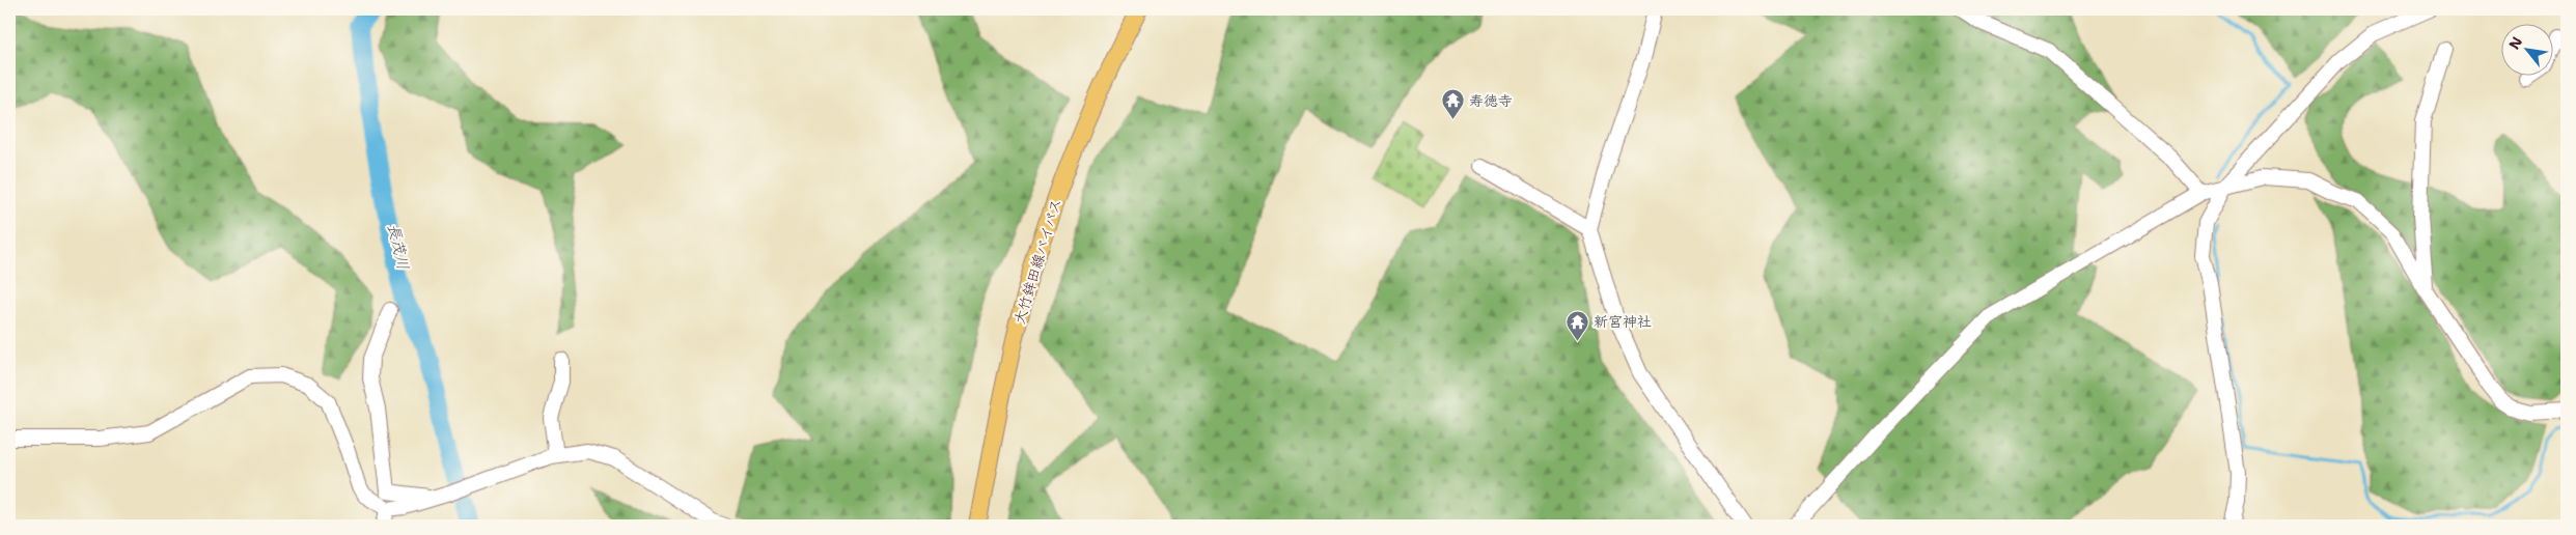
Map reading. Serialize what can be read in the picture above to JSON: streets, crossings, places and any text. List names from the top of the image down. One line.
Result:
{"streets":{"main road":["大竹鉾田線バイパス"]},"water":["長茂川"],"places":{"temple":["寿徳寺","新宮神社"]},"north":"top left"}
